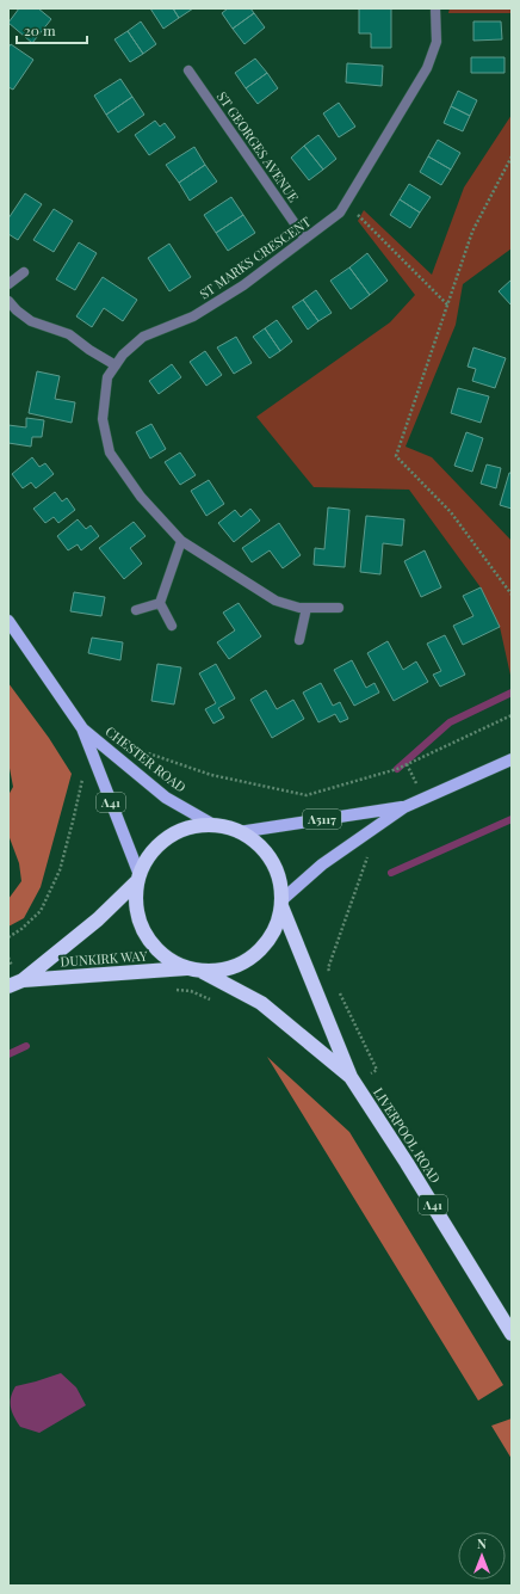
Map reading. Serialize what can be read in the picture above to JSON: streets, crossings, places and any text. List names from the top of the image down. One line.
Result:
{"streets":{"highway":["A41","DUNKIRK WAY","LIVERPOOL ROAD"],"main road":["CHESTER ROAD","A5117"],"street":["ST GEORGES AVENUE","ST MARKS CRESCENT"]},"crossings":[["ST GEORGES AVENUE","ST MARKS CRESCENT"],["CHESTER ROAD","A41"],["CHESTER ROAD","A5117"],["CHESTER ROAD","DUNKIRK WAY"],["CHESTER ROAD","LIVERPOOL ROAD"],["A41","A5117"],["A41","DUNKIRK WAY"],["A41","LIVERPOOL ROAD"],["A5117","DUNKIRK WAY"],["A5117","LIVERPOOL ROAD"],["DUNKIRK WAY","LIVERPOOL ROAD"]],"scale_bar":"20 m","north":"top"}
